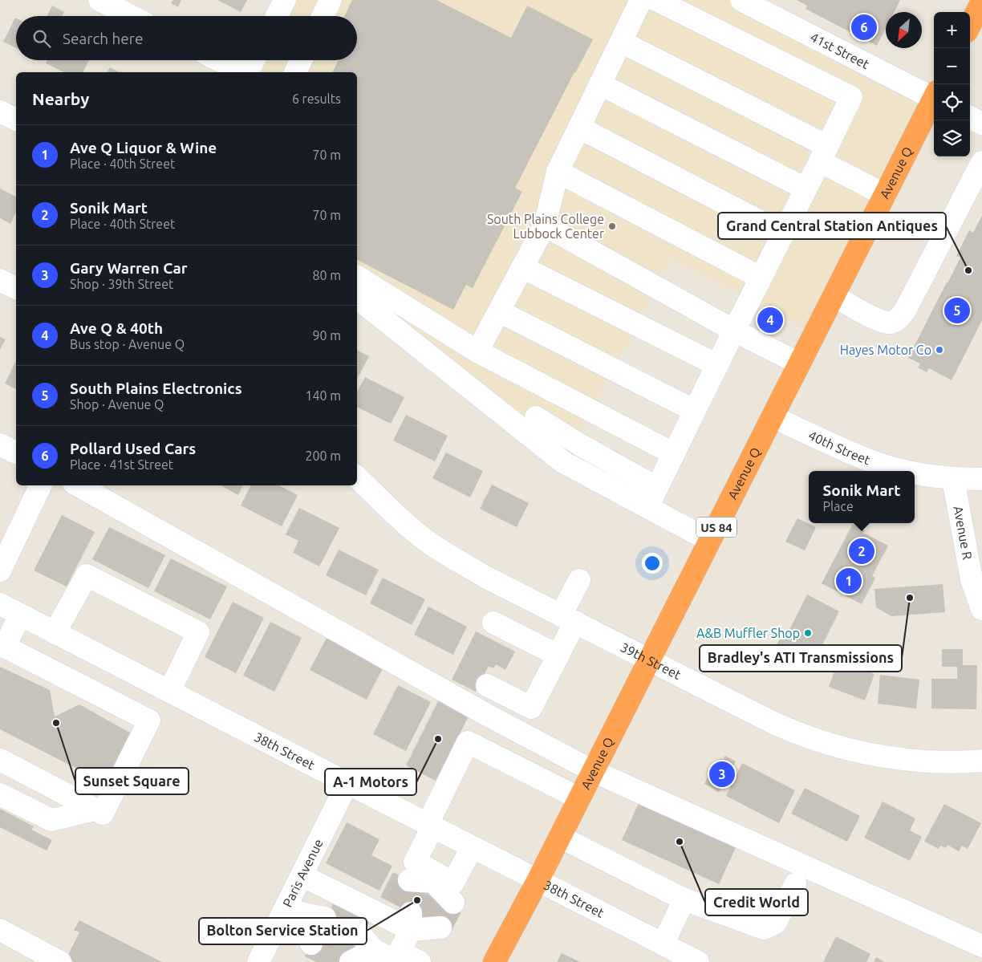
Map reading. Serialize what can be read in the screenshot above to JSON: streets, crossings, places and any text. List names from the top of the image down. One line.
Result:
{"streets":{"highway":["Avenue Q","US 84"],"street":["41st Street","40th Street","Avenue R","39th Street","38th Street","Paris Avenue"]},"crossings":[["Avenue Q","40th Street"],["Avenue Q","39th Street"],["Avenue Q","38th Street"],["40th Street","Avenue R"],["38th Street","Paris Avenue"]],"places":["South Plains College Lubbock Center","Grand Central Station Antiques","Hayes Motor Co","Bradley's ATI Transmissions","A&B Muffler Shop","Sunset Square","A-1 Motors","Credit World","Bolton Service Station"],"north":"bottom left","page":{"map_buttons":["+","−"],"pins":["6","5","4","2","1","3"],"search":"Search here","heading":["Nearby","6 results"],"list":[{"mark":"1","name":"Ave Q Liquor & Wine","note":"Place · 40th Street","value":"70 m"},{"mark":"2","name":"Sonik Mart","note":"Place · 40th Street","value":"70 m"},{"mark":"3","name":"Gary Warren Car","note":"Shop · 39th Street","value":"80 m"},{"mark":"4","name":"Ave Q & 40th","note":"Bus stop · Avenue Q","value":"90 m"},{"mark":"5","name":"South Plains Electronics","note":"Shop · Avenue Q","value":"140 m"},{"mark":"6","name":"Pollard Used Cars","note":"Place · 41st Street","value":"200 m"}],"popup":["Sonik Mart","Place"]}}
